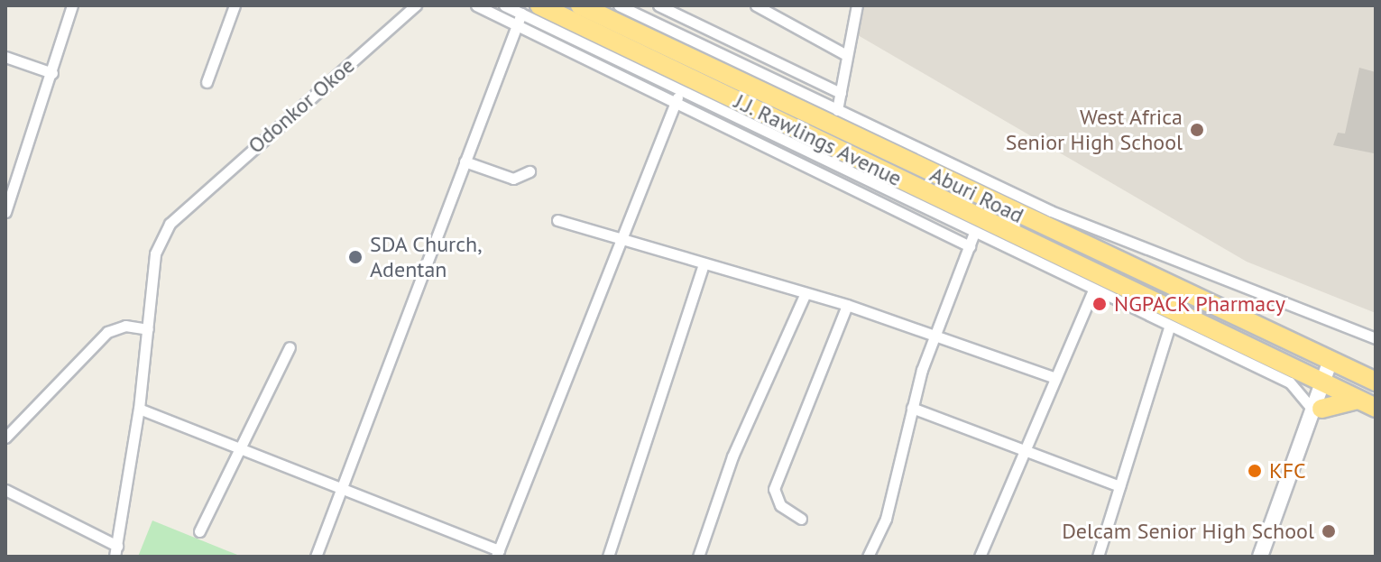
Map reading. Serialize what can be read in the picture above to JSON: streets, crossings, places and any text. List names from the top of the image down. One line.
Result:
{"streets":{"highway":["J.J. Rawlings Avenue","Aburi Road"],"street":["Odonkor Okoe"]},"places":["West Africa Senior High School","SDA Church, Adentan","NGPACK Pharmacy","KFC","Delcam Senior High School"]}
